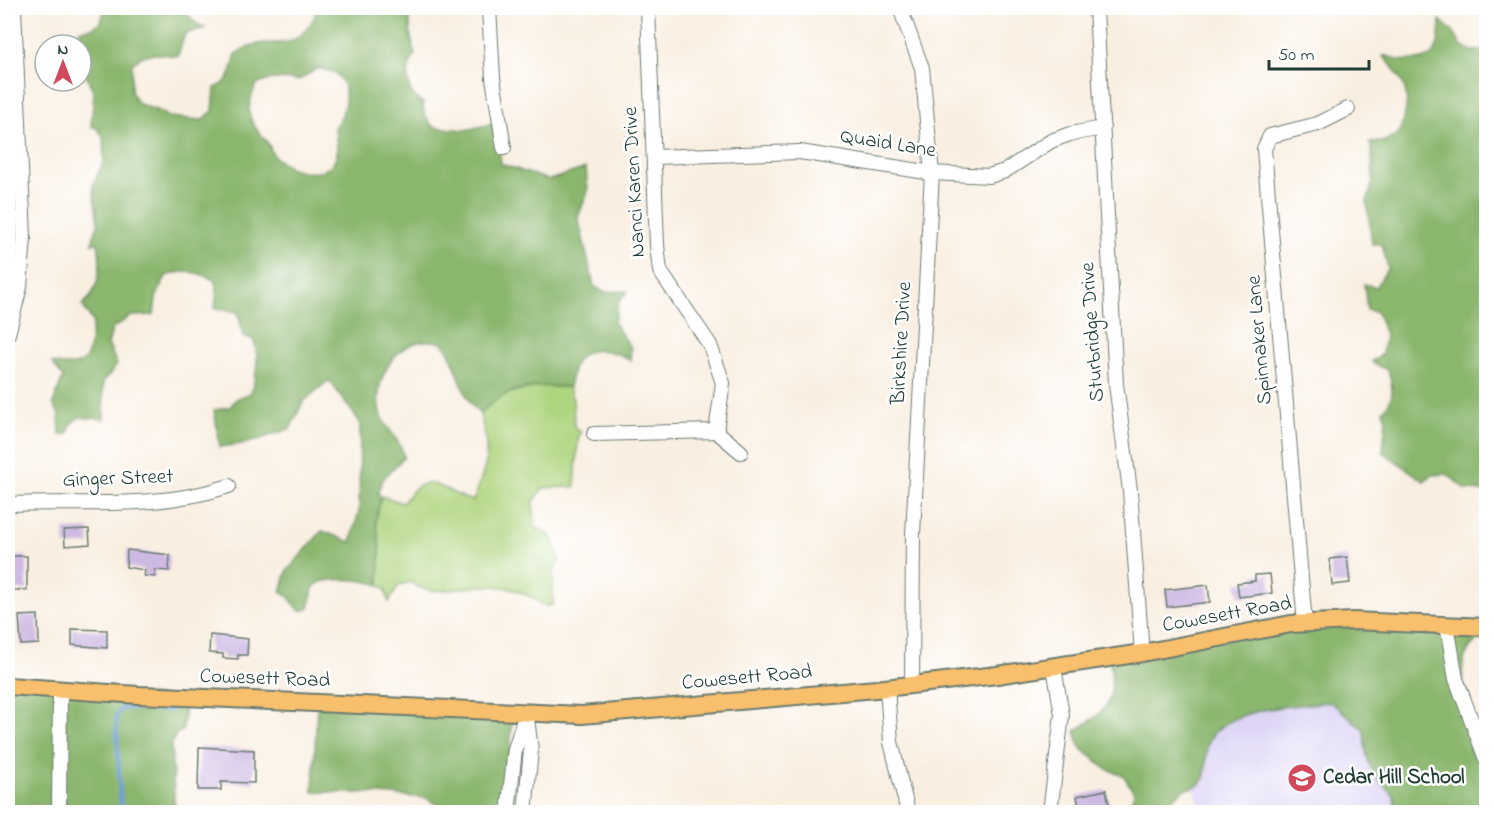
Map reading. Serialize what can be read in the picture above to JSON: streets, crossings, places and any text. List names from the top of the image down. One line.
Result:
{"streets":{"main road":["Cowesett Road"],"street":["Quaid Lane","Nanci Karen Drive","Sturbridge Drive","Spinnaker Lane","Birkshire Drive","Ginger Street"]},"crossings":[["Quaid Lane","Nanci Karen Drive"],["Quaid Lane","Sturbridge Drive"],["Quaid Lane","Birkshire Drive"],["Sturbridge Drive","Cowesett Road"],["Spinnaker Lane","Cowesett Road"],["Birkshire Drive","Cowesett Road"]],"places":{"school or university":["Cedar Hill School"]},"scale_bar":"50 m","north":"top"}
